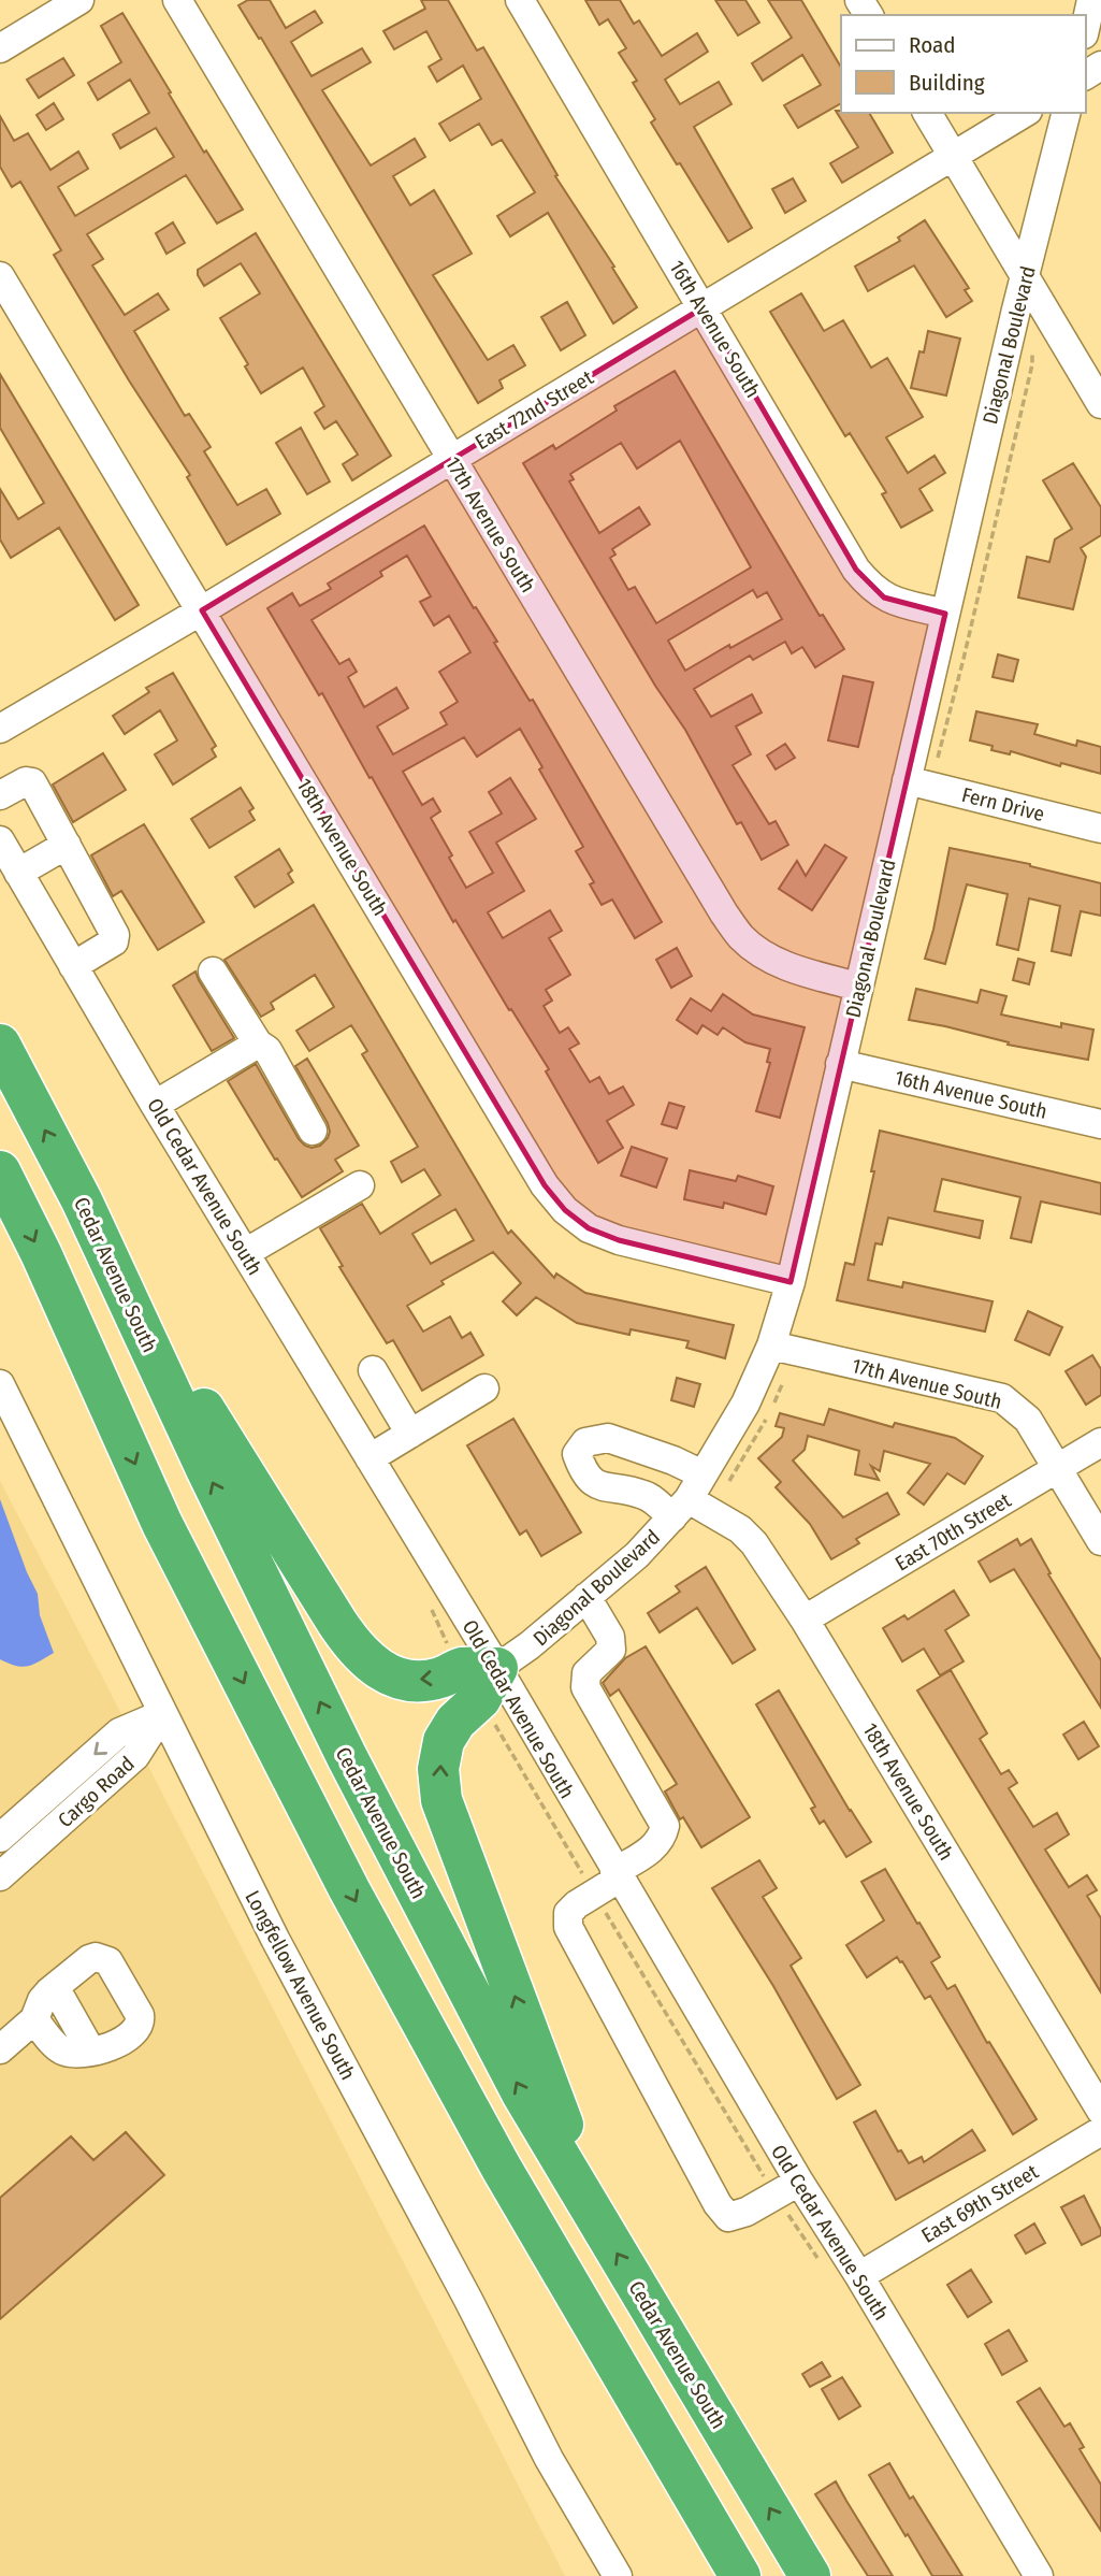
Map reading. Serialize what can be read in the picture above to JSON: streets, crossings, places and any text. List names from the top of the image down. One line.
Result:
{"streets":{"highway":["Cedar Avenue South"],"street":["16th Avenue South","Diagonal Boulevard","East 72nd Street","17th Avenue South","Fern Drive","18th Avenue South","Old Cedar Avenue South","East 70th Street","Cargo Road","Longfellow Avenue South","East 69th Street"]},"crossings":[["16th Avenue South","Diagonal Boulevard"],["16th Avenue South","East 72nd Street"],["Diagonal Boulevard","17th Avenue South"],["Diagonal Boulevard","Fern Drive"],["Diagonal Boulevard","18th Avenue South"],["Diagonal Boulevard","Old Cedar Avenue South"],["East 72nd Street","17th Avenue South"],["East 72nd Street","18th Avenue South"],["17th Avenue South","East 70th Street"],["18th Avenue South","East 70th Street"],["Old Cedar Avenue South","East 69th Street"],["Cargo Road","Longfellow Avenue South"]],"legend":["Road","Building"]}
